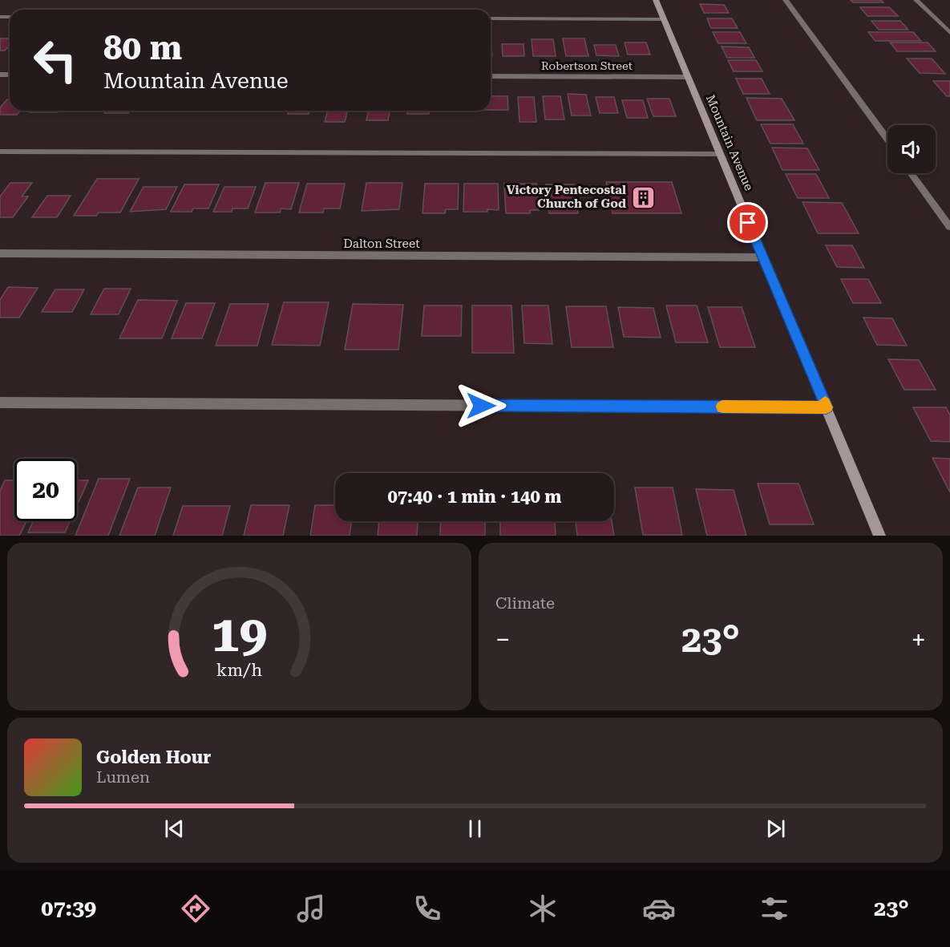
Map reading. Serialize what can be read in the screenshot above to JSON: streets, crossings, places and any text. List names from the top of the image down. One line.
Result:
{"streets":{"main road":["Mountain Avenue"],"street":["Robertson Street","Dalton Street"]},"crossings":[["Robertson Street","Mountain Avenue"],["Mountain Avenue","Dalton Street"]],"places":{"building":["Victory Pentecostal Church of God"]},"page":{"turn":["80 m","Mountain Avenue"],"limit":"20","trip":"07:40 · 1 min · 140 m","tile":"Climate","heat":["−","23°","+"],"song":["Golden Hour","Lumen"],"tabs":["07:39","23°"],"gauge":["19","km/h"]}}
